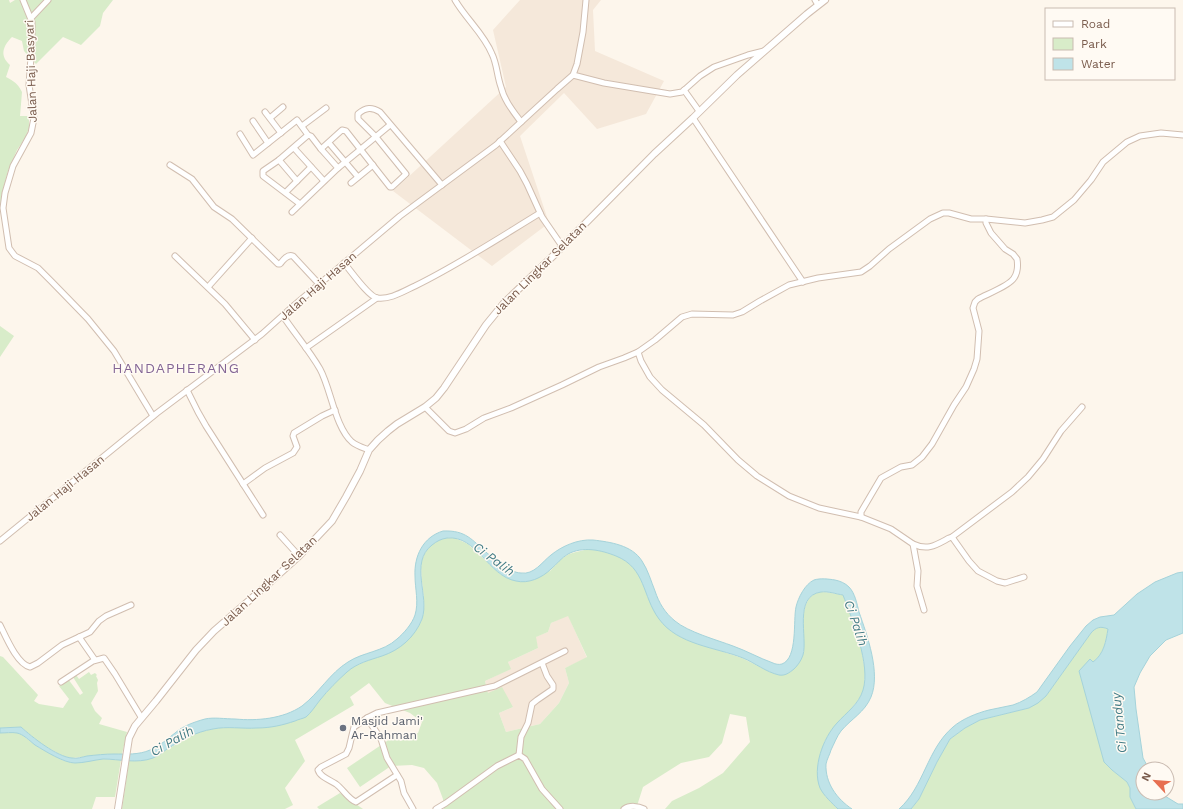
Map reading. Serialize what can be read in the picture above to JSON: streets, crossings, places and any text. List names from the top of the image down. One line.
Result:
{"streets":{"street":["Jalan Haji Basyari","Jalan Lingkar Selatan","Jalan Haji Hasan"]},"crossings":[["Jalan Haji Basyari","Jalan Haji Hasan"]],"districts":["HANDAPHERANG"],"water":["Ci Palih","Ci Tanduy"],"places":["Masjid Jami' Ar-Rahman"],"legend":["Road","Park","Water"],"north":"top left"}
